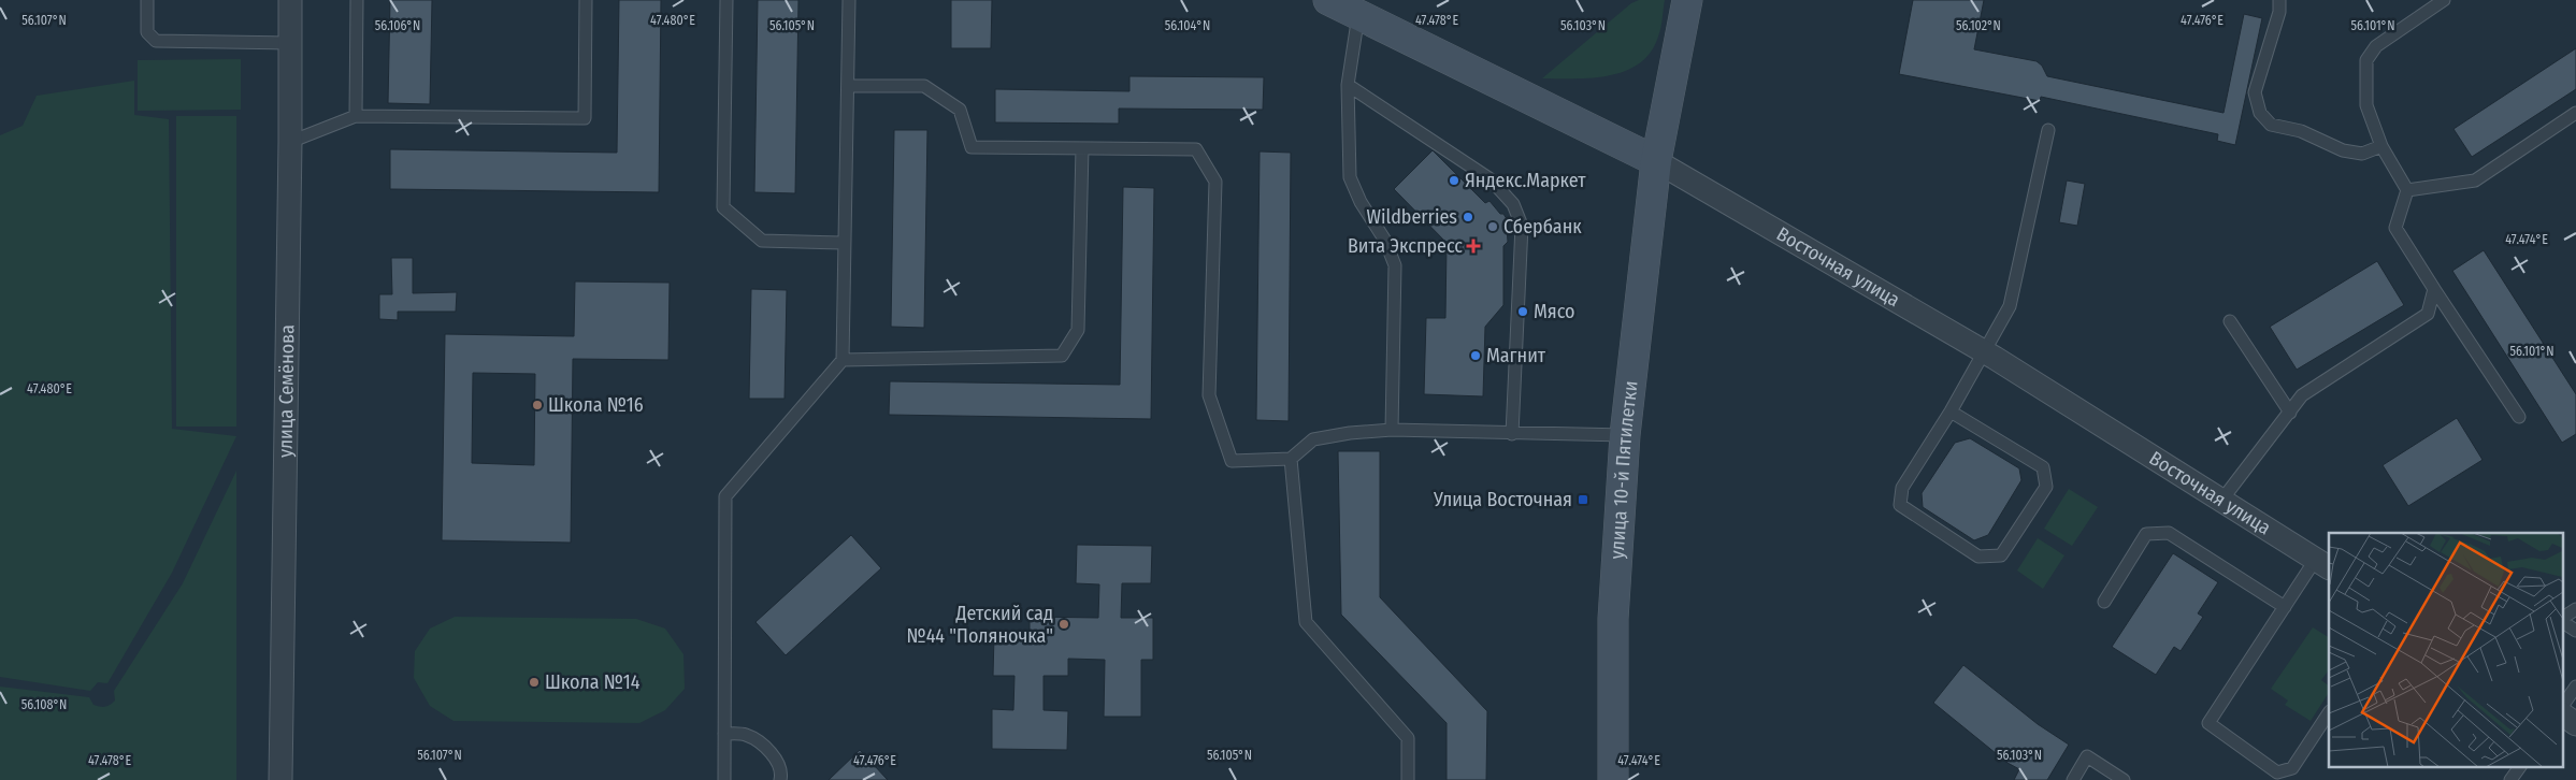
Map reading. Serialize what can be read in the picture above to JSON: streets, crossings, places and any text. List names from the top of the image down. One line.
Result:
{"streets":{"main road":["Восточная улица","улица 10-й Пятилетки"],"street":["улица Семёнова"]},"crossings":[["Восточная улица","улица 10-й Пятилетки"]],"places":{"other":["Яндекс.Маркет","Wildberries","Сбербанк","Мясо","Магнит","Школа №16","Детский сад №44 \"Поляночка\"","Школа №14"],"health":["Вита Экспресс"],"transit":["Улица Восточная"]},"coordinates":["56.107°N","47.480°E","47.478°E","47.476°E","56.103°N","56.106°N","56.105°N","56.104°N","56.102°N","56.101°N","47.474°E","56.108°N"]}
